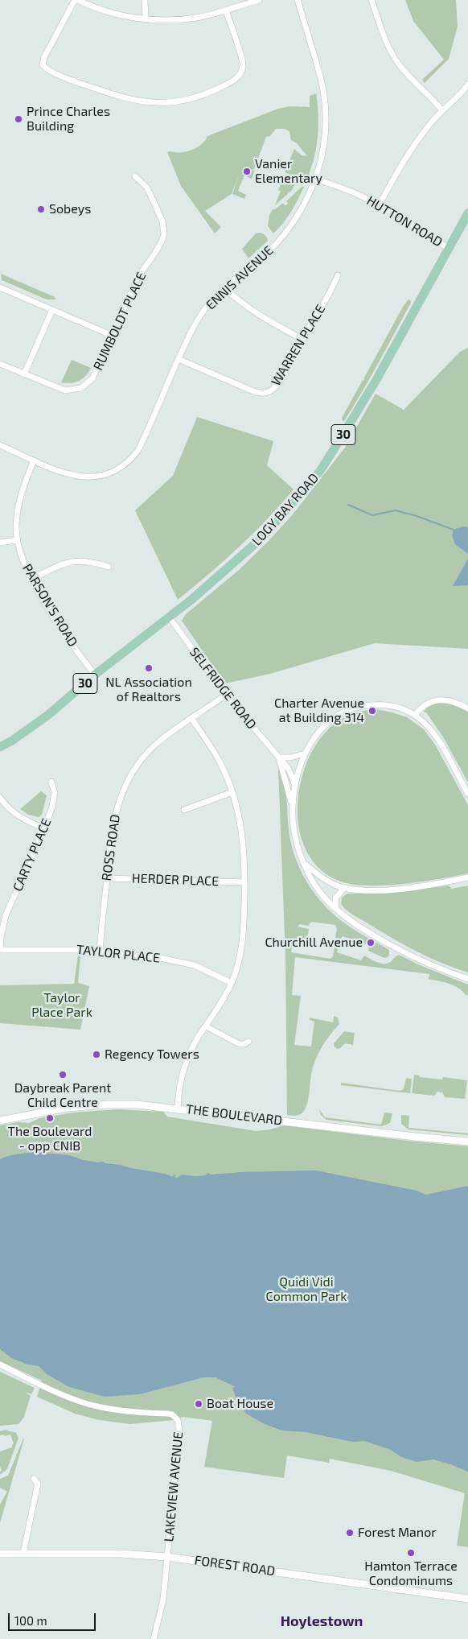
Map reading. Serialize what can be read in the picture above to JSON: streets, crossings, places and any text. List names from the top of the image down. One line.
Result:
{"streets":{"main road":["30","LOGY BAY ROAD"],"street":["HUTTON ROAD","ENNIS AVENUE","RUMBOLDT PLACE","WARREN PLACE","PARSON'S ROAD","SELFRIDGE ROAD","ROSS ROAD","CARTY PLACE","HERDER PLACE","TAYLOR PLACE","THE BOULEVARD","LAKEVIEW AVENUE","FOREST ROAD"]},"crossings":[["HUTTON ROAD","ENNIS AVENUE"],["HUTTON ROAD","LOGY BAY ROAD"],["ENNIS AVENUE","WARREN PLACE"],["ENNIS AVENUE","PARSON'S ROAD"],["LOGY BAY ROAD","PARSON'S ROAD"],["LOGY BAY ROAD","SELFRIDGE ROAD"],["SELFRIDGE ROAD","ROSS ROAD"],["ROSS ROAD","HERDER PLACE"],["ROSS ROAD","TAYLOR PLACE"],["CARTY PLACE","TAYLOR PLACE"],["LAKEVIEW AVENUE","FOREST ROAD"]],"districts":["Hoylestown"],"parks":["Taylor Place Park","Quidi Vidi Common Park"],"places":["Prince Charles Building","Vanier Elementary","Sobeys","NL Association of Realtors","Charter Avenue at Building 314","Churchill Avenue","Regency Towers","Daybreak Parent Child Centre","The Boulevard - opp CNIB","Boat House","Forest Manor","Hamton Terrace Condominums"],"scale_bar":"100 m"}
